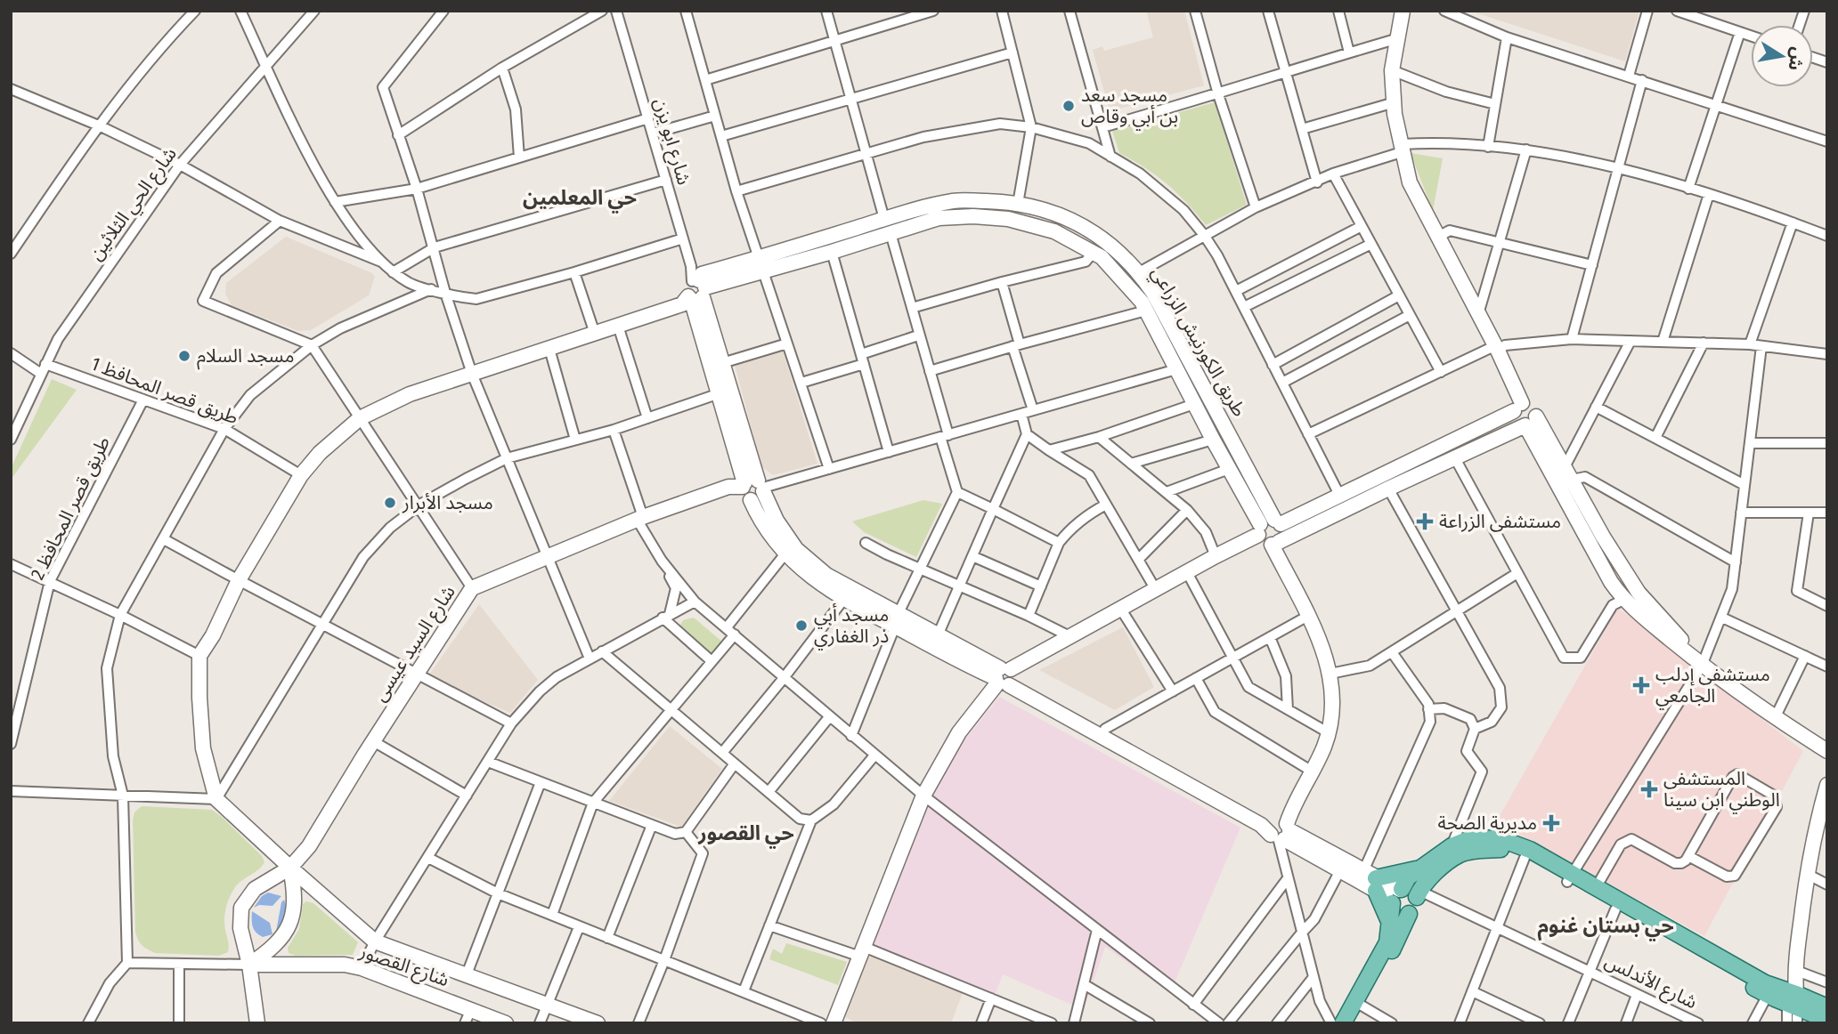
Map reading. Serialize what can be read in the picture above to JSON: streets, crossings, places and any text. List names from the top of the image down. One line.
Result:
{"streets":{"street":["شارع ابو يزن","شارع الحي الثلاثين","طريق الكورنيش الزراعي","طريق قصر المحافظ 1","طريق قصر المحافظ 2","شارع السيد عيسى","شارع القصور","شارع الأندلس"]},"crossings":[["شارع الحي الثلاثين","طريق قصر المحافظ 1"],["طريق قصر المحافظ 1","طريق قصر المحافظ 2"]],"districts":["حي المعلمين","حي القصور","حي بستان غنوم"],"places":{"other":["مسجد سعد بن أبي وقاص","مسجد السلام","مسجد الأبرار","مسجد أبي ذر الغفاري"],"health":["مستشفى الزراعة","مستشفى إدلب الجامعي","المستشفى الوطني ابن سينا","مديرية الصحة"]},"north":"right"}
